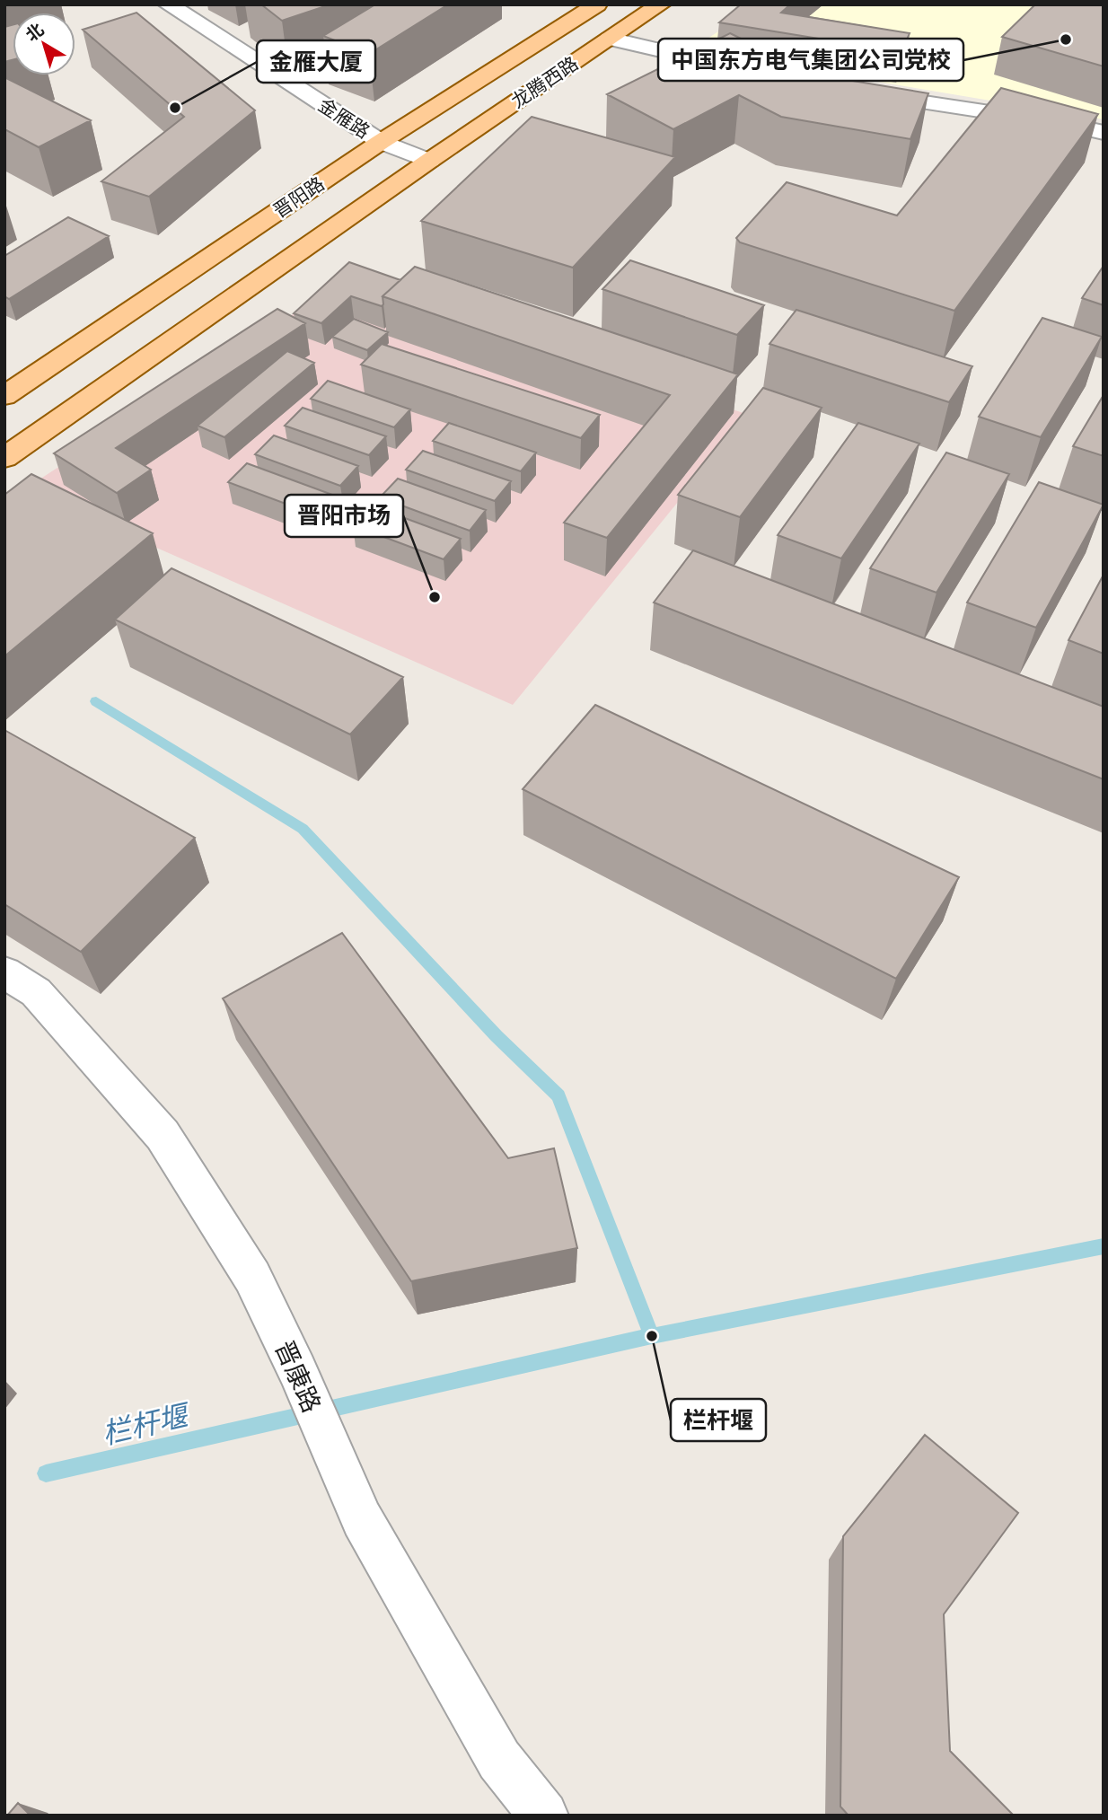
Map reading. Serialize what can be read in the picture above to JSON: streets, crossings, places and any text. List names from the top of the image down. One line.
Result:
{"streets":{"main road":["龙腾西路","晋阳路"],"street":["金雁路","晋康路"]},"crossings":[["龙腾西路","金雁路"],["金雁路","晋阳路"]],"water":["栏杆堰"],"places":["中国东方电气集团公司党校","金雁大厦","晋阳市场","栏杆堰"],"north":"top left"}
